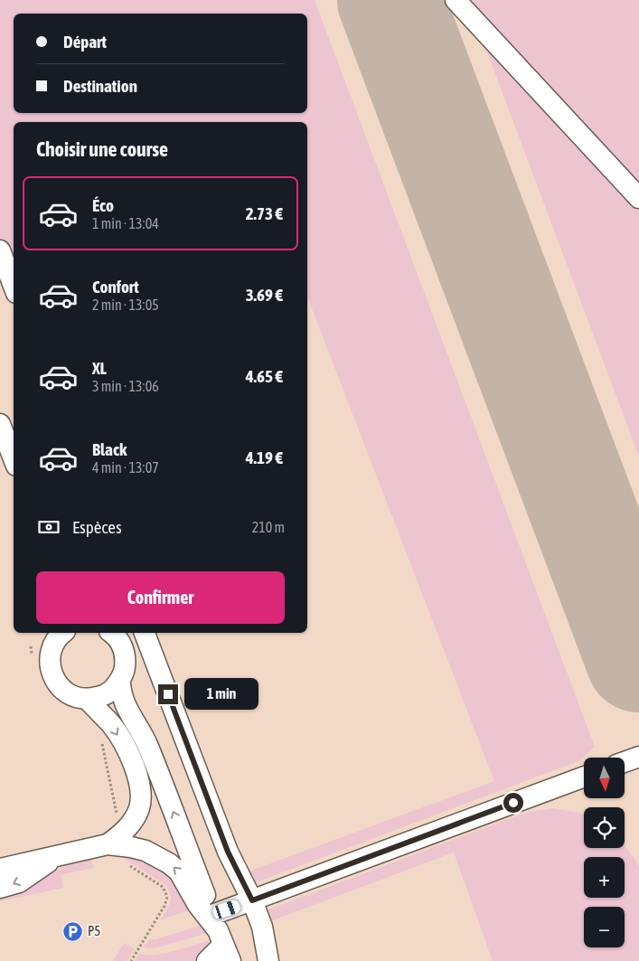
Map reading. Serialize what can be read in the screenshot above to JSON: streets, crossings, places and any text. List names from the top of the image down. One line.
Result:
{"places":{"parking":["P5"]},"north":"bottom","page":{"banner":["Départ","Destination"],"heading":"Choisir une course","list":[{"name":"Éco","note":"1 min · 13:04","value":"2.73 €"},{"name":"Confort","note":"2 min · 13:05","value":"3.69 €"},{"name":"XL","note":"3 min · 13:06","value":"4.65 €"},{"name":"Black","note":"4 min · 13:07","value":"4.19 €"}],"pay":["Espèces","210 m"],"buttons":"Confirmer","bubble":"1 min","map_buttons":["+","−"]}}
